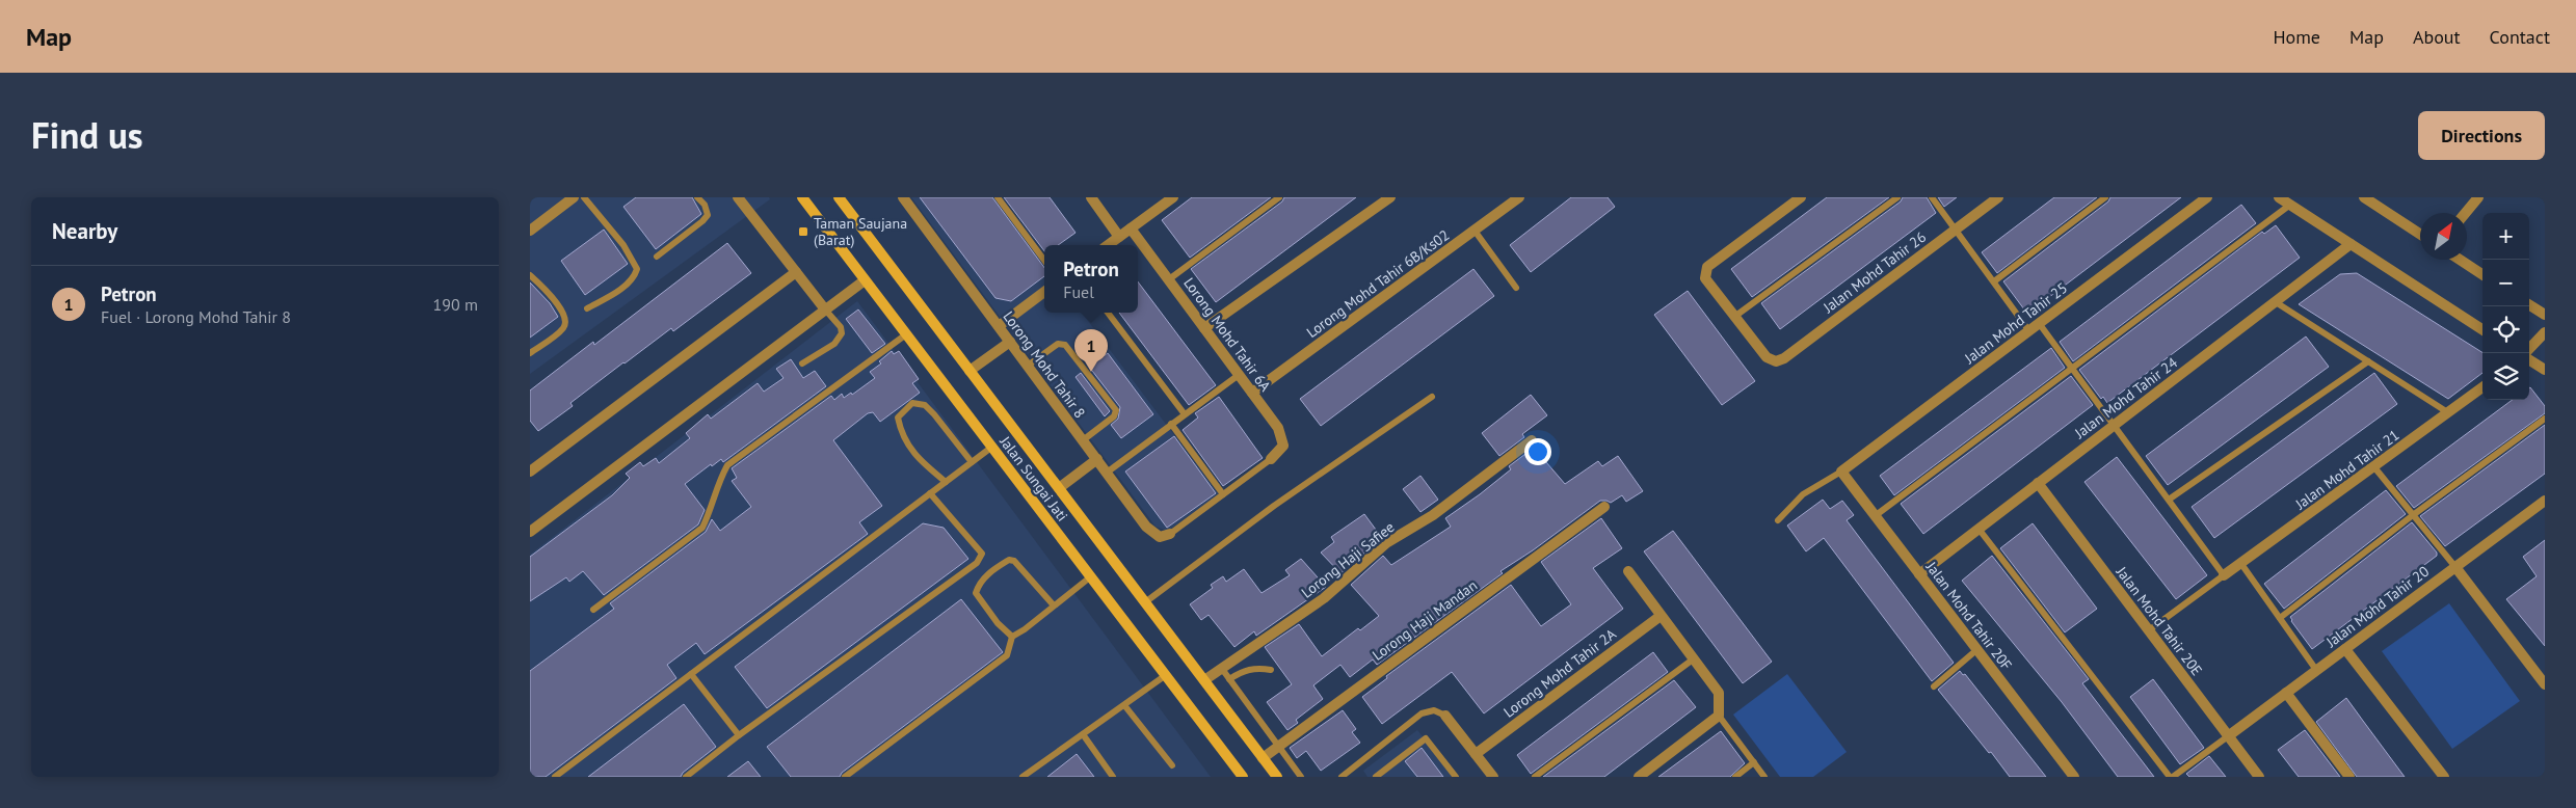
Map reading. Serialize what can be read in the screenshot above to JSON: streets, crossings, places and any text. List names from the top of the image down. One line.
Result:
{"streets":{"main road":["Jalan Sungai Jati"],"street":["Jalan Mohd Tahir 26","Lorong Mohd Tahir 6B/Ks02","Jalan Mohd Tahir 25","Lorong Mohd Tahir 6A","Lorong Mohd Tahir 8","Jalan Mohd Tahir 24","Jalan Mohd Tahir 21","Lorong Haji Safiee","Jalan Mohd Tahir 20","Jalan Mohd Tahir 20F","Lorong Haji Mandan","Jalan Mohd Tahir 20E","Lorong Mohd Tahir 2A"]},"crossings":[["Lorong Mohd Tahir 6B/Ks02","Lorong Mohd Tahir 6A"],["Jalan Mohd Tahir 25","Jalan Mohd Tahir 20F"],["Jalan Mohd Tahir 24","Jalan Mohd Tahir 20F"],["Jalan Mohd Tahir 24","Jalan Mohd Tahir 20E"],["Jalan Sungai Jati","Lorong Haji Safiee"],["Jalan Sungai Jati","Lorong Haji Mandan"],["Jalan Mohd Tahir 20","Jalan Mohd Tahir 20E"]],"places":{"transit":["Taman Saujana (Barat)"]},"north":"top right","page":{"header":"Map","nav":["Home","Map","About","Contact"],"title":"Find us","buttons":"Directions","heading":"Nearby","map_buttons":["+","−"],"popup":["Petron","Fuel"],"list":[{"mark":"1","name":"Petron","note":"Fuel · Lorong Mohd Tahir 8","value":"190 m"}],"pins":"1"}}
